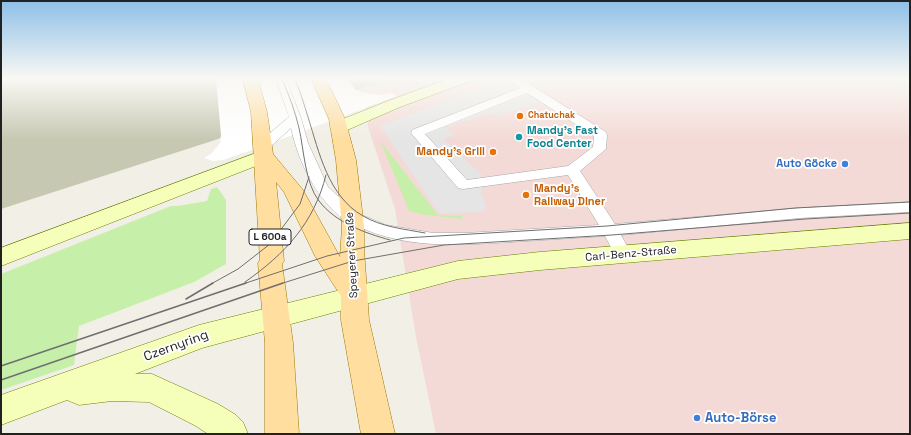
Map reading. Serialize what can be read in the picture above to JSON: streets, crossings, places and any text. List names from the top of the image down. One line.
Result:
{"streets":{"main road":["L 600a","Carl-Benz-Straße","Speyerer Straße","Czernyring"]},"crossings":[["L 600a","Czernyring"],["Carl-Benz-Straße","Speyerer Straße"],["Carl-Benz-Straße","Czernyring"],["Speyerer Straße","Czernyring"]],"places":["Chatuchak","Mandy's Fast Food Center","Mandy's Grill","Auto Göcke","Mandy's Railway Diner","Auto-Börse"]}
